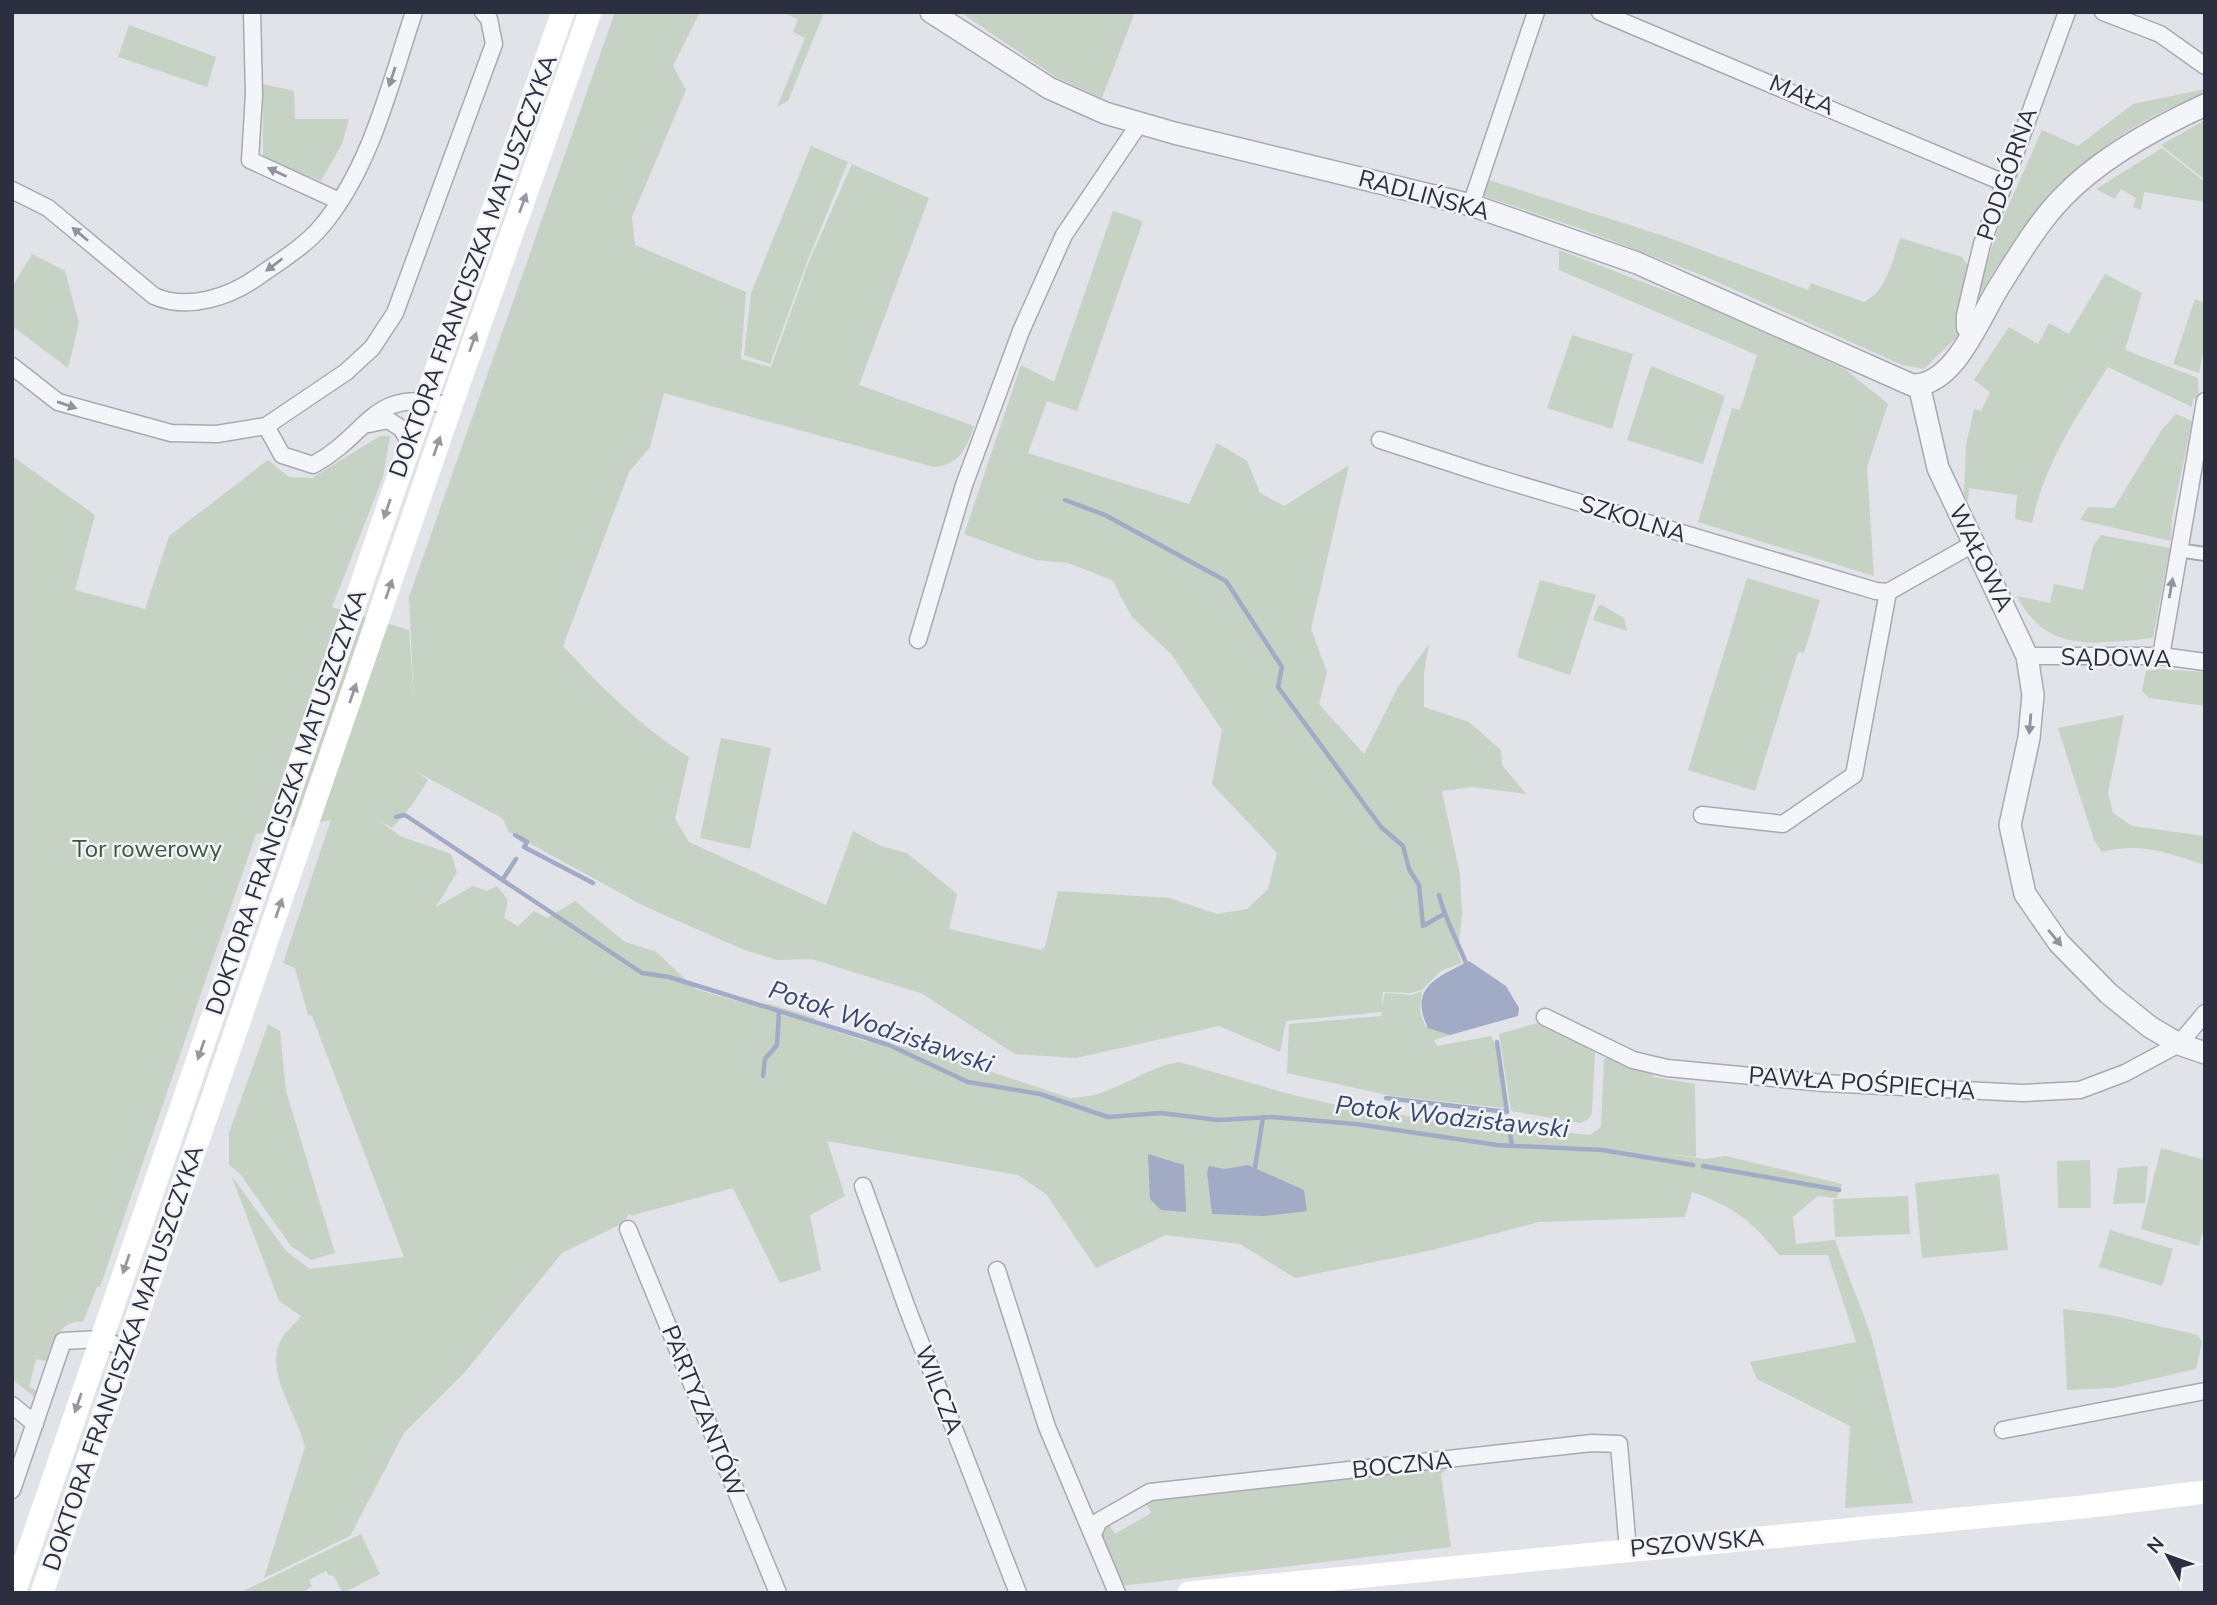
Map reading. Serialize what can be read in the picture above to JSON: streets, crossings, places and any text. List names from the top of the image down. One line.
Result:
{"streets":{"main road":["DOKTORA FRANCISZKA MATUSZCZYKA","PSZOWSKA"],"street":["MAŁA","PODGÓRNA","RADLIŃSKA","SZKOLNA","WAŁOWA","SĄDOWA","PAWŁA POŚPIECHA","WILCZA","PARTYZANTÓW","BOCZNA"]},"crossings":[["MAŁA","PODGÓRNA"],["RADLIŃSKA","WAŁOWA"],["WAŁOWA","SĄDOWA"],["WAŁOWA","PAWŁA POŚPIECHA"],["BOCZNA","PSZOWSKA"]],"one_way":["WAŁOWA"],"water":["Potok Wodzisławski"],"parks":["Tor rowerowy"],"north":"top left"}
